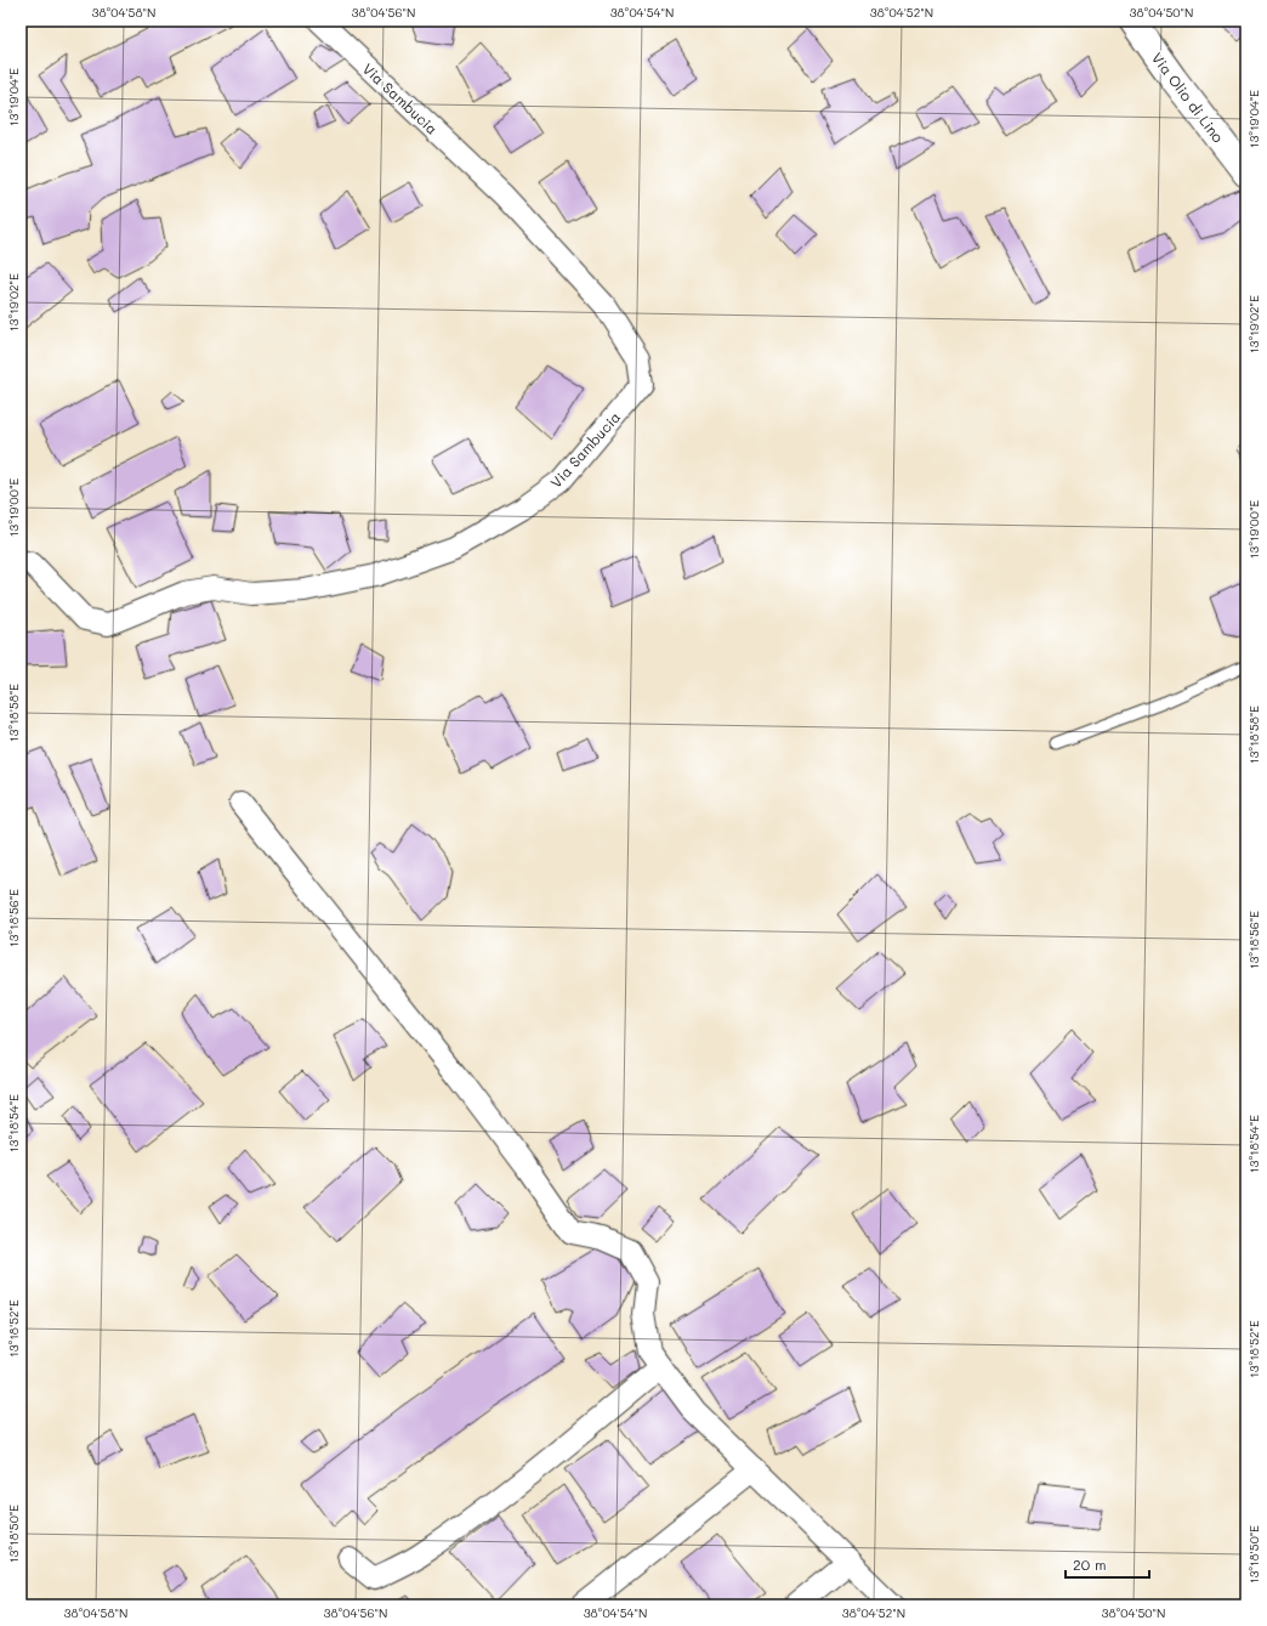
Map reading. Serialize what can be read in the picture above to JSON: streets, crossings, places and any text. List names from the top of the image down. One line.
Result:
{"streets":{"street":["Via Olio di Lino","Via Sambucia"]},"scale_bar":"20 m","coordinates":["38°04'58\"N","38°04'56\"N","38°04'54\"N","38°04'52\"N","38°04'50\"N","13°19'04\"E","13°19'02\"E","13°19'00\"E","13°18'58\"E","13°18'56\"E","13°18'54\"E","13°18'52\"E","13°18'50\"E"]}
